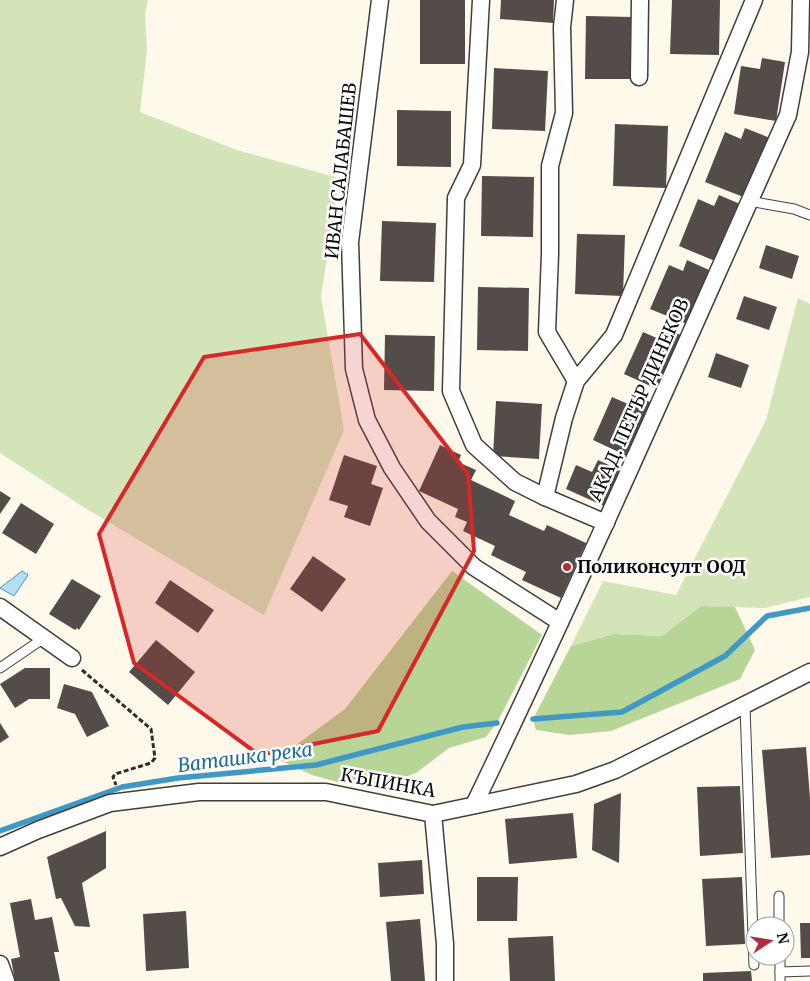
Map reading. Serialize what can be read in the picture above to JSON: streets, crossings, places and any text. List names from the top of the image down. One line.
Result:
{"streets":{"street":["ИВАН САЛАБАШЕВ","АКАД. ПЕТЪР ДИНЕКОВ","КЪПИНКА"]},"crossings":[["ИВАН САЛАБАШЕВ","АКАД. ПЕТЪР ДИНЕКОВ"],["АКАД. ПЕТЪР ДИНЕКОВ","КЪПИНКА"]],"water":["Ваташка река"],"places":["Поликонсулт ООД"],"north":"right"}
